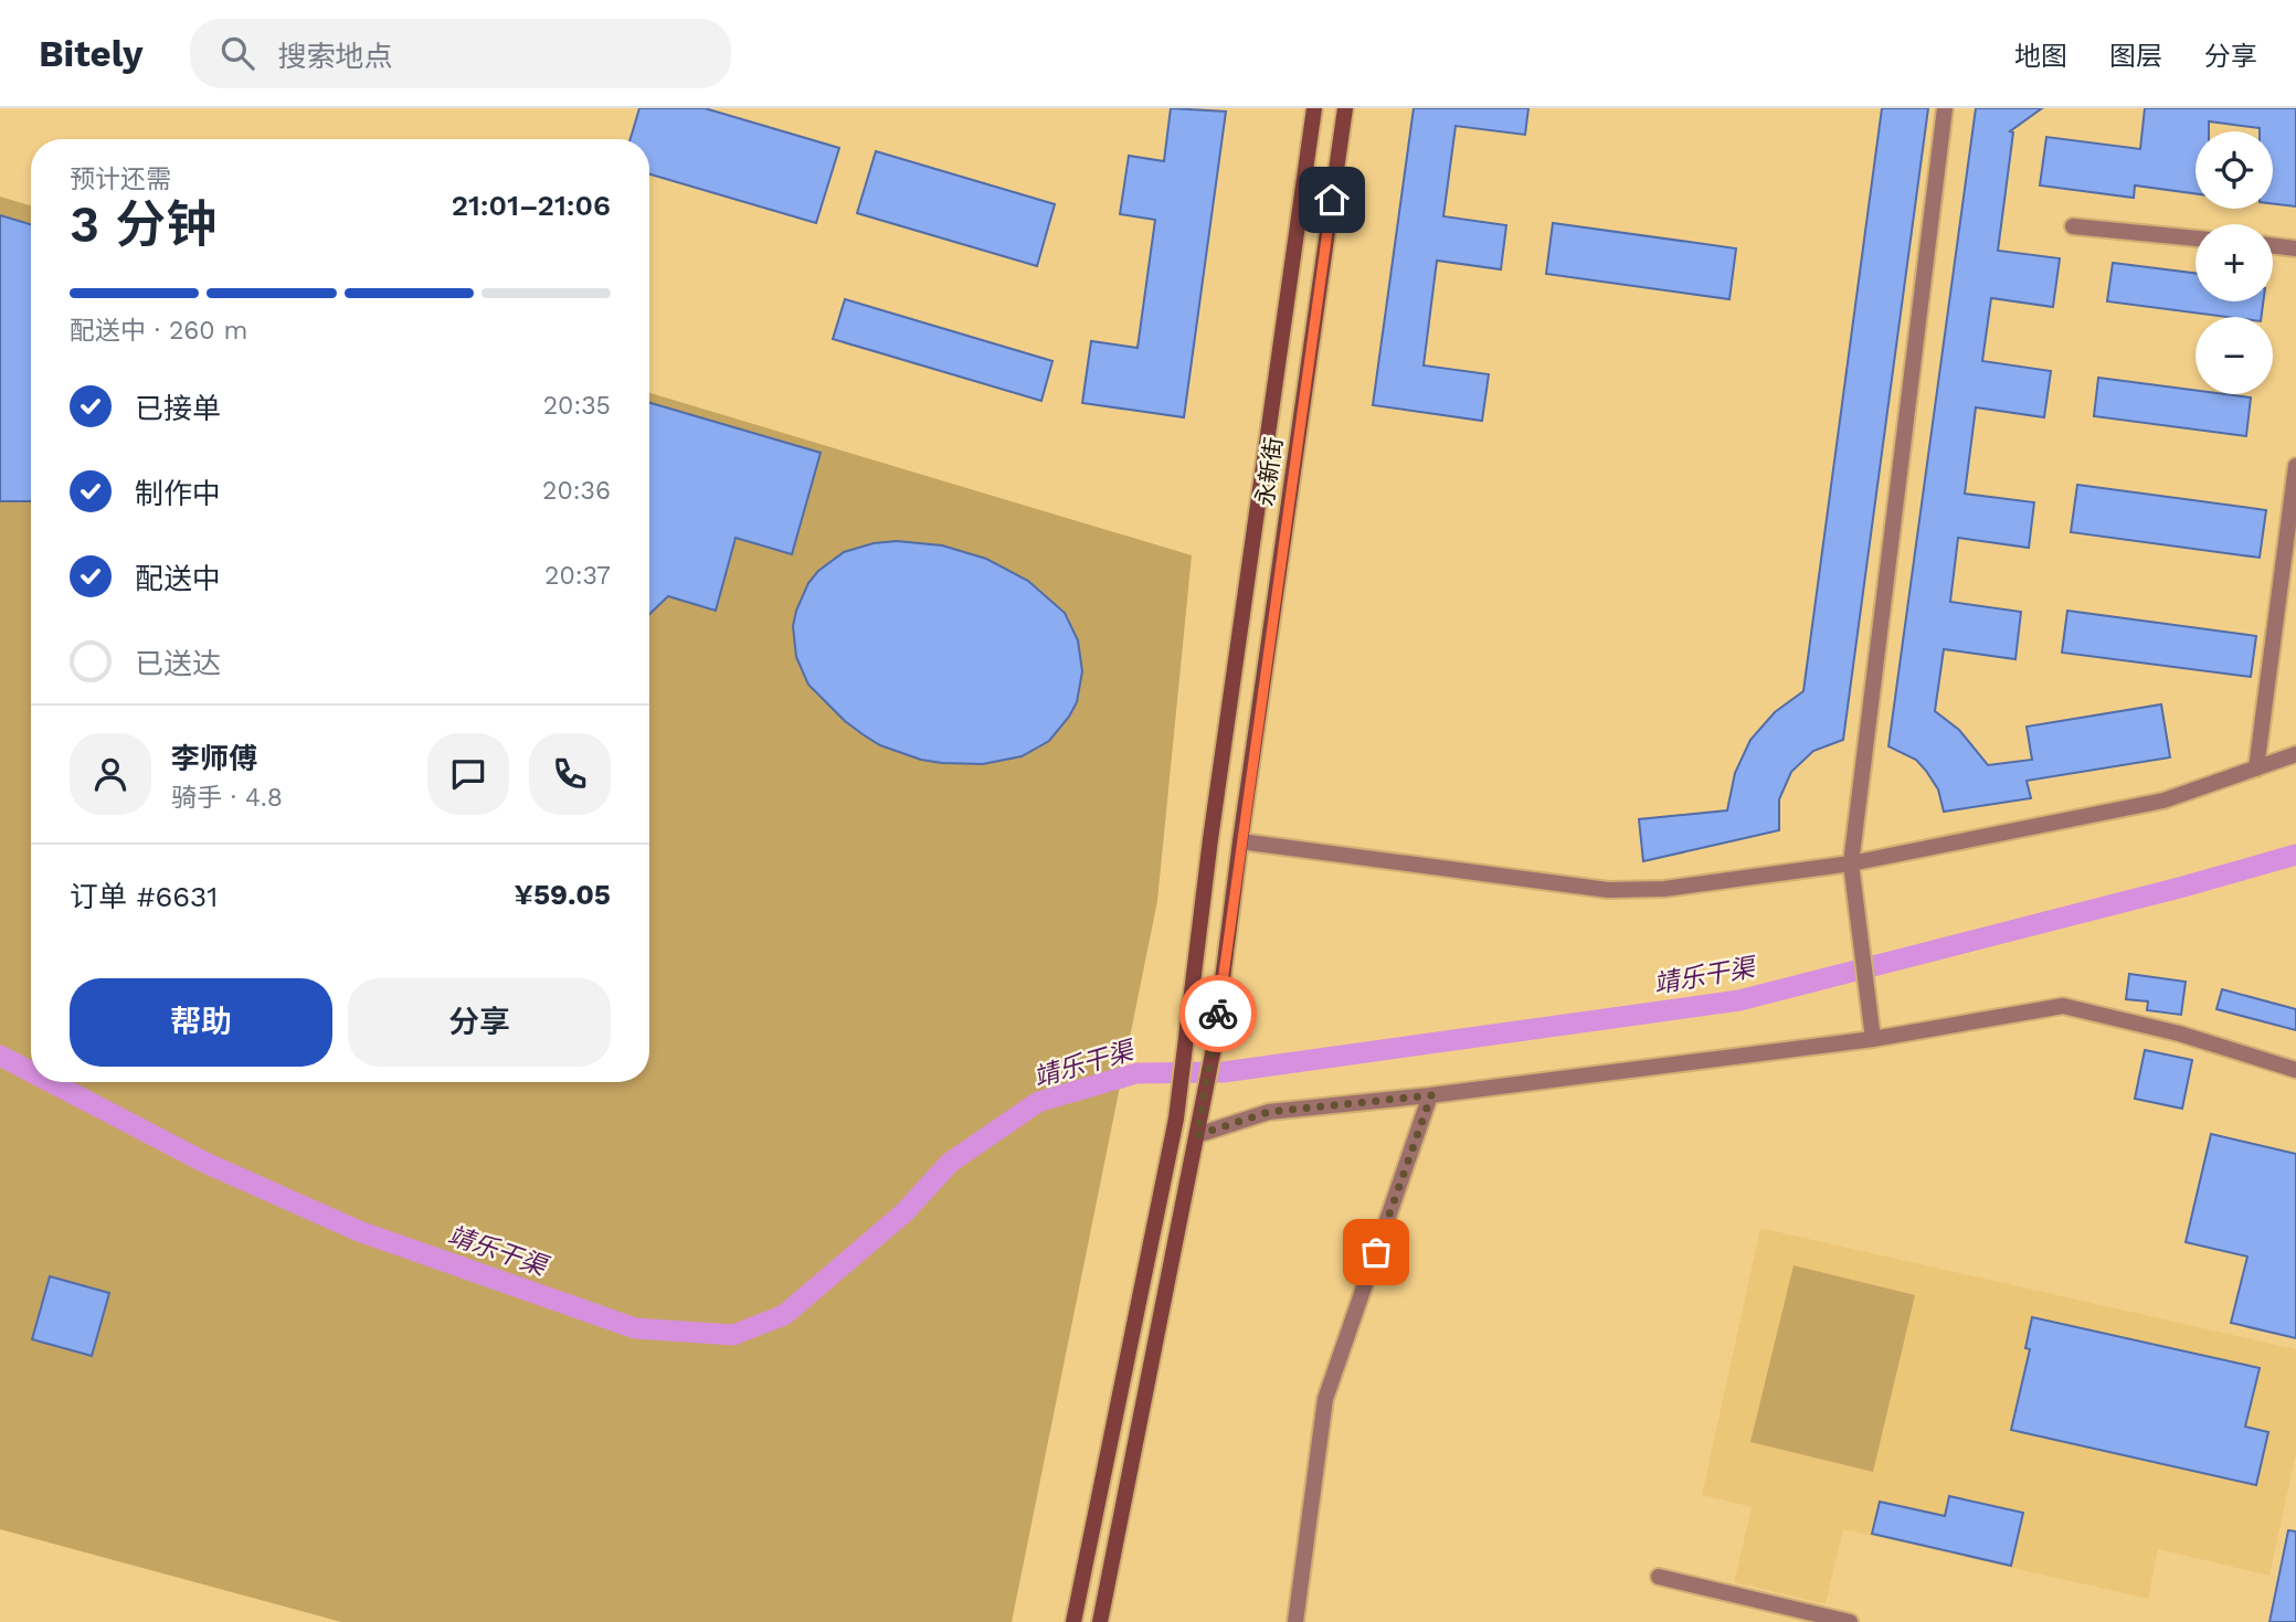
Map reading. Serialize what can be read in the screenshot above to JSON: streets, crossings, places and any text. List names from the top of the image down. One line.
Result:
{"streets":{"street":["永新街"]},"water":["靖乐干渠"],"page":{"header":"Bitely","search":"搜索地点","nav":["地图","图层","分享"],"map_buttons":["+","−"],"heading":["3 分钟","预计还需","21:01–21:06"],"panel":["李师傅","骑手 · 4.8","订单 #6631","¥59.05"],"bar":"配送中 · 260 m","list":[["已接单","20:35"],["制作中","20:36"],["配送中","20:37"],"已送达"],"buttons":["帮助","分享"]}}
